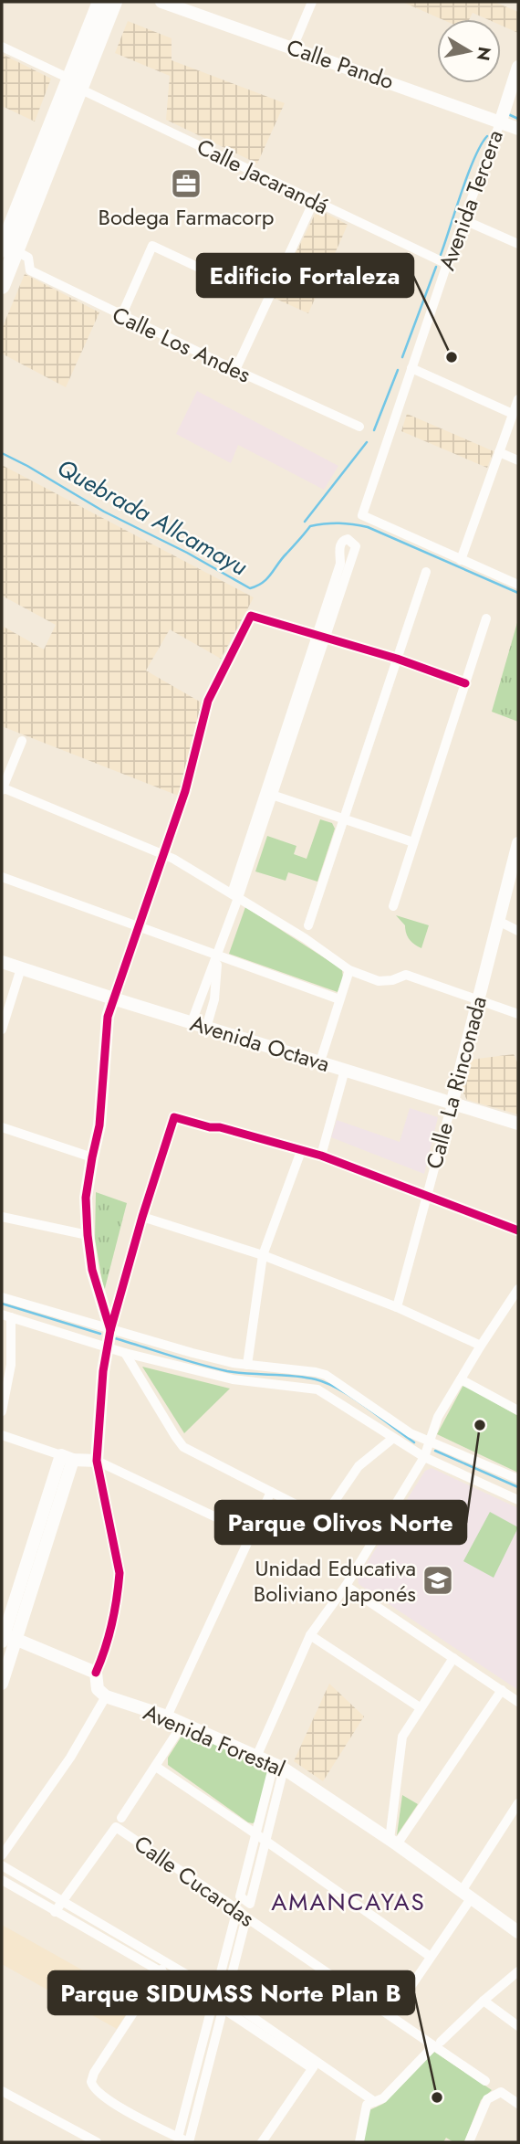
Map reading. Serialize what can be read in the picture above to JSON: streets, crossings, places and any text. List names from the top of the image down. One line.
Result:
{"streets":{"street":["Calle Pando","Calle Jacarandá","Avenida Tercera","Calle Los Andes","Avenida Octava","Calle La Rinconada","Avenida Forestal","Calle Cucardas"]},"crossings":[["Calle Pando","Avenida Tercera"],["Calle Jacarandá","Avenida Tercera"],["Avenida Octava","Calle La Rinconada"]],"districts":["AMANCAYAS"],"water":["Quebrada Allcamayu"],"places":{"office":["Bodega Farmacorp"],"other":["Edificio Fortaleza","Parque Olivos Norte","Parque SIDUMSS Norte Plan B"],"school or university":["Unidad Educativa Boliviano Japonés"]},"north":"right"}
